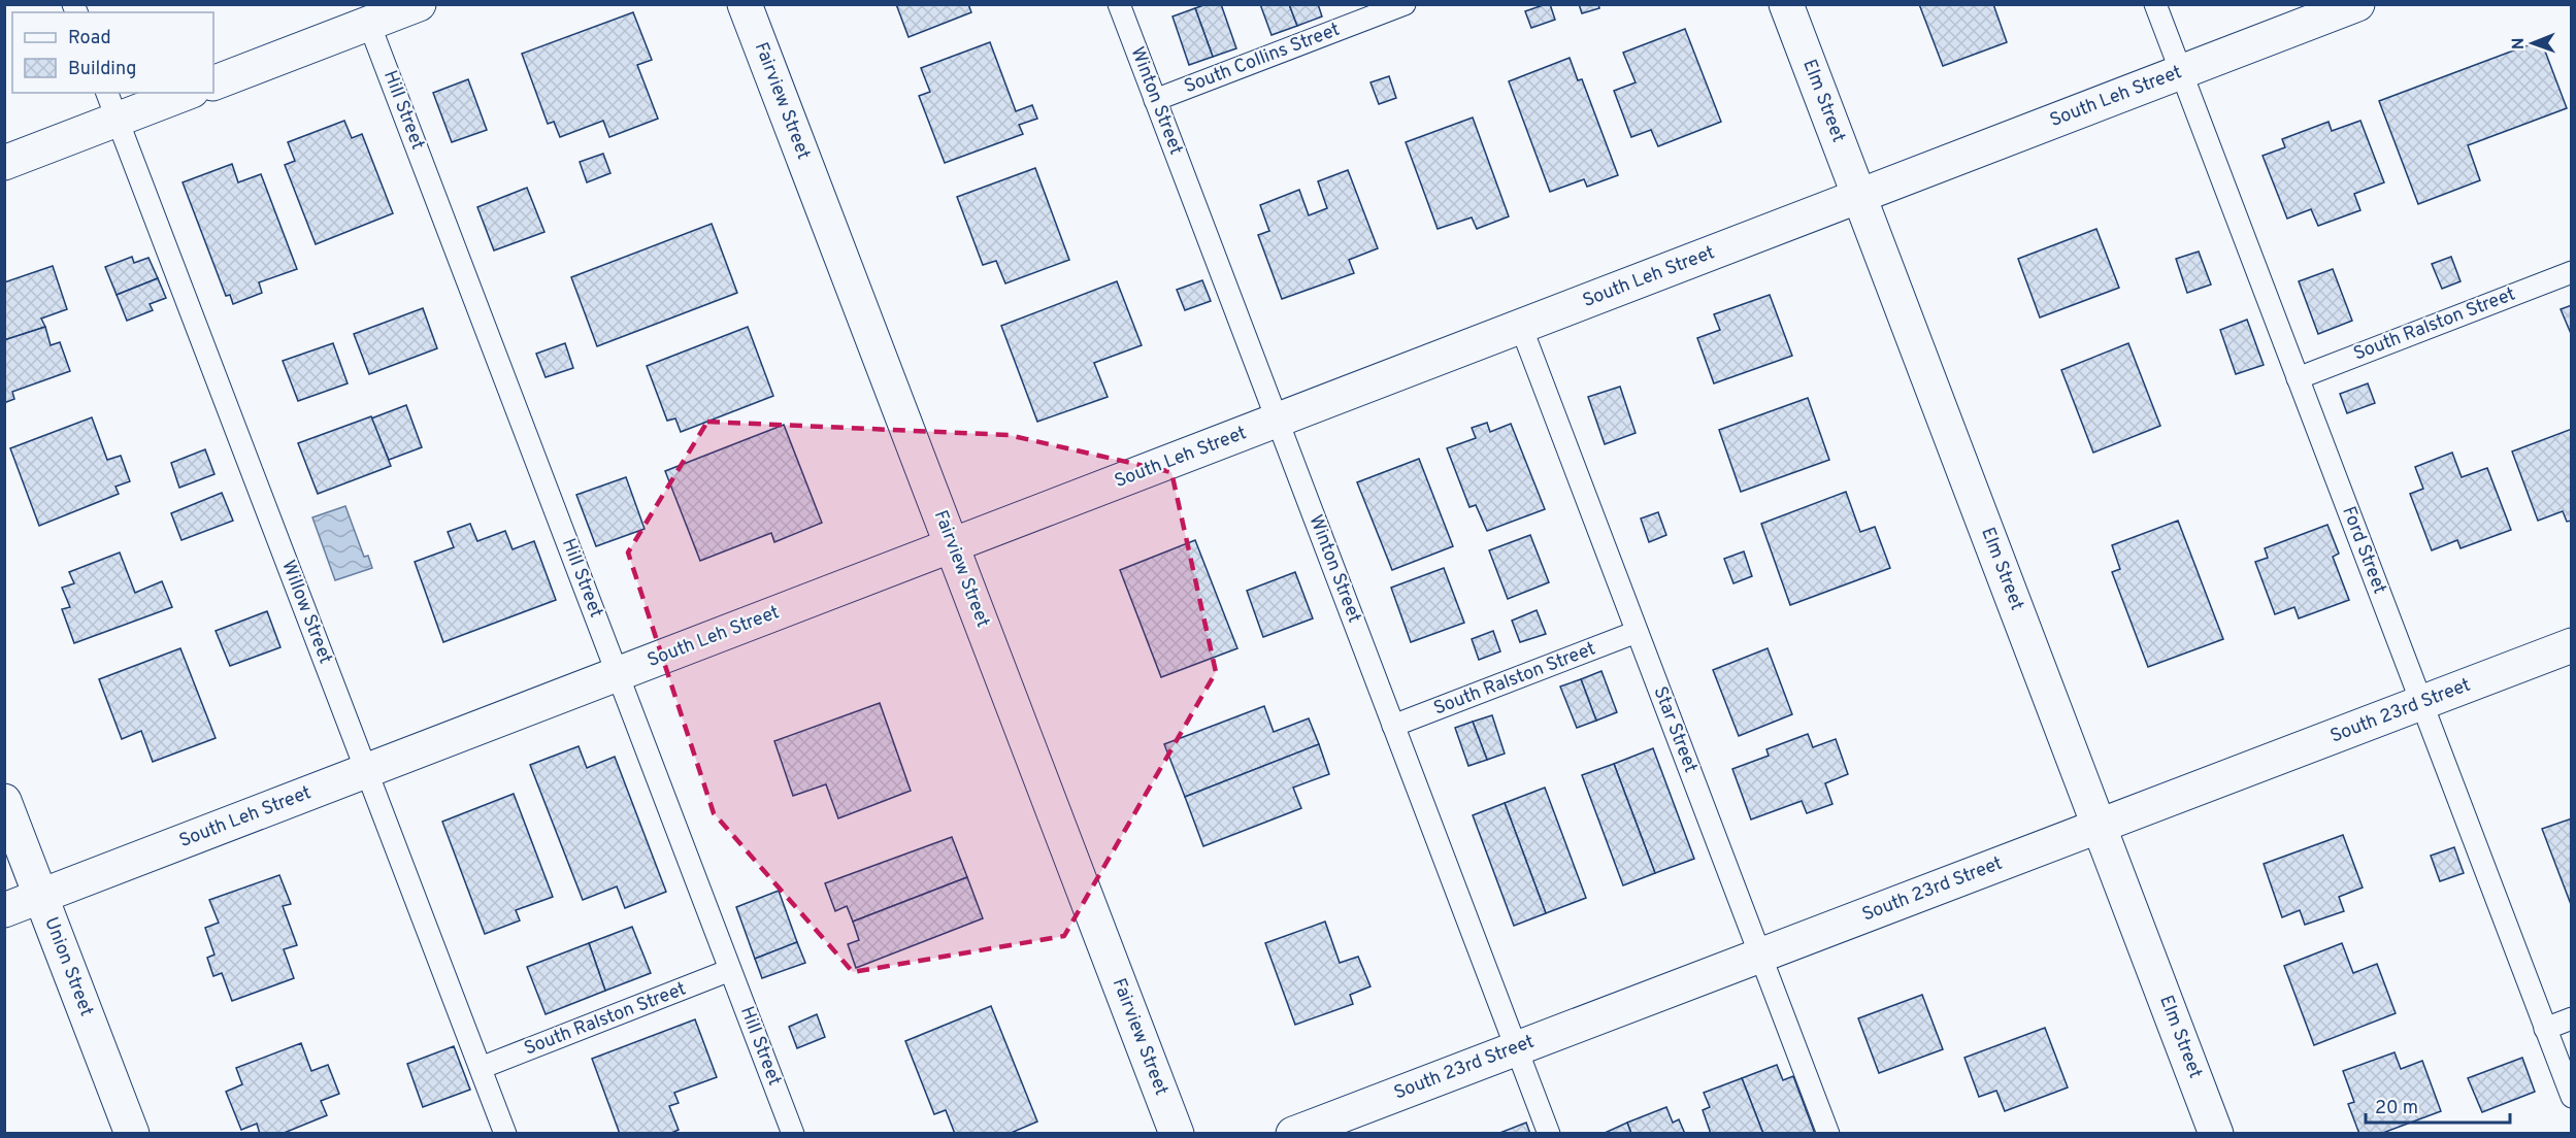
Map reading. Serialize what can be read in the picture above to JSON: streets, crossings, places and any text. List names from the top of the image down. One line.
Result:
{"streets":{"street":["South Leh Street","Fairview Street","Elm Street","South 23rd Street","Union Street"],"lane":["South Collins Street","Winton Street","Hill Street","South Ralston Street","Ford Street","Willow Street","Star Street"]},"crossings":[["South Collins Street","Winton Street"],["South Leh Street","Fairview Street"],["South Leh Street","Winton Street"],["South Leh Street","Elm Street"],["South Leh Street","Hill Street"],["South Leh Street","Ford Street"],["South Leh Street","Willow Street"],["South Leh Street","Star Street"],["South Leh Street","Union Street"],["Winton Street","South Ralston Street"],["Winton Street","South 23rd Street"],["Elm Street","South 23rd Street"],["Hill Street","South Ralston Street"],["South Ralston Street","Ford Street"],["South Ralston Street","Willow Street"],["South Ralston Street","Star Street"],["Ford Street","South 23rd Street"],["South 23rd Street","Star Street"]],"legend":["Road","Building"],"scale_bar":"20 m","north":"left"}
